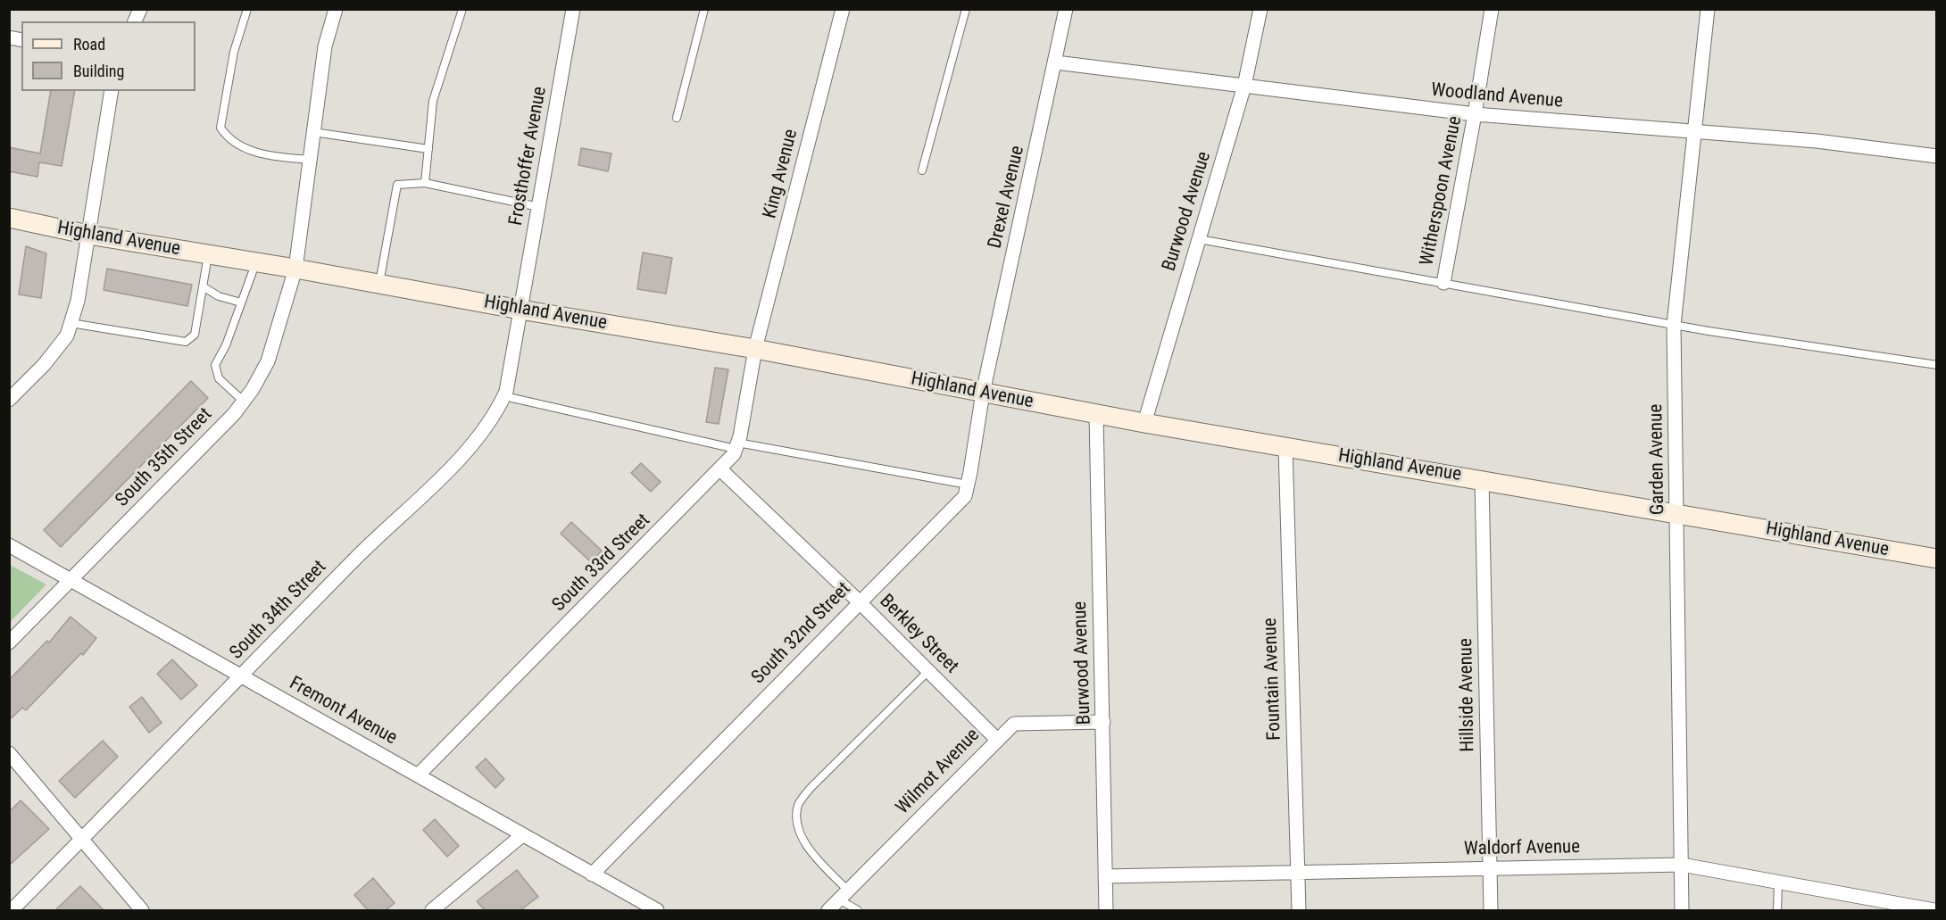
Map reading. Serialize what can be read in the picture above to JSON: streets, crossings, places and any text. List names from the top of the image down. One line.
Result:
{"streets":{"street":["Woodland Avenue","Frosthoffer Avenue","King Avenue","Witherspoon Avenue","Drexel Avenue","Burwood Avenue","Highland Avenue","South 35th Street","Garden Avenue","South 33rd Street","South 34th Street","South 32nd Street","Berkley Street","Fountain Avenue","Hillside Avenue","Fremont Avenue","Wilmot Avenue","Waldorf Avenue"]},"crossings":[["Woodland Avenue","Witherspoon Avenue"],["Woodland Avenue","Drexel Avenue"],["Woodland Avenue","Burwood Avenue"],["Woodland Avenue","Garden Avenue"],["Frosthoffer Avenue","Highland Avenue"],["Frosthoffer Avenue","South 34th Street"],["King Avenue","Highland Avenue"],["King Avenue","South 33rd Street"],["Drexel Avenue","Highland Avenue"],["Drexel Avenue","South 32nd Street"],["Burwood Avenue","Highland Avenue"],["Burwood Avenue","Wilmot Avenue"],["Burwood Avenue","Waldorf Avenue"],["Highland Avenue","South 35th Street"],["Highland Avenue","Garden Avenue"],["Highland Avenue","South 33rd Street"],["Highland Avenue","South 34th Street"],["Highland Avenue","South 32nd Street"],["Highland Avenue","Fountain Avenue"],["Highland Avenue","Hillside Avenue"],["South 35th Street","Fremont Avenue"],["Garden Avenue","Waldorf Avenue"],["South 33rd Street","Berkley Street"],["South 33rd Street","Fremont Avenue"],["South 34th Street","Fremont Avenue"],["South 32nd Street","Berkley Street"],["South 32nd Street","Fremont Avenue"],["Berkley Street","Wilmot Avenue"],["Fountain Avenue","Waldorf Avenue"],["Hillside Avenue","Waldorf Avenue"]],"legend":["Road","Building"]}
